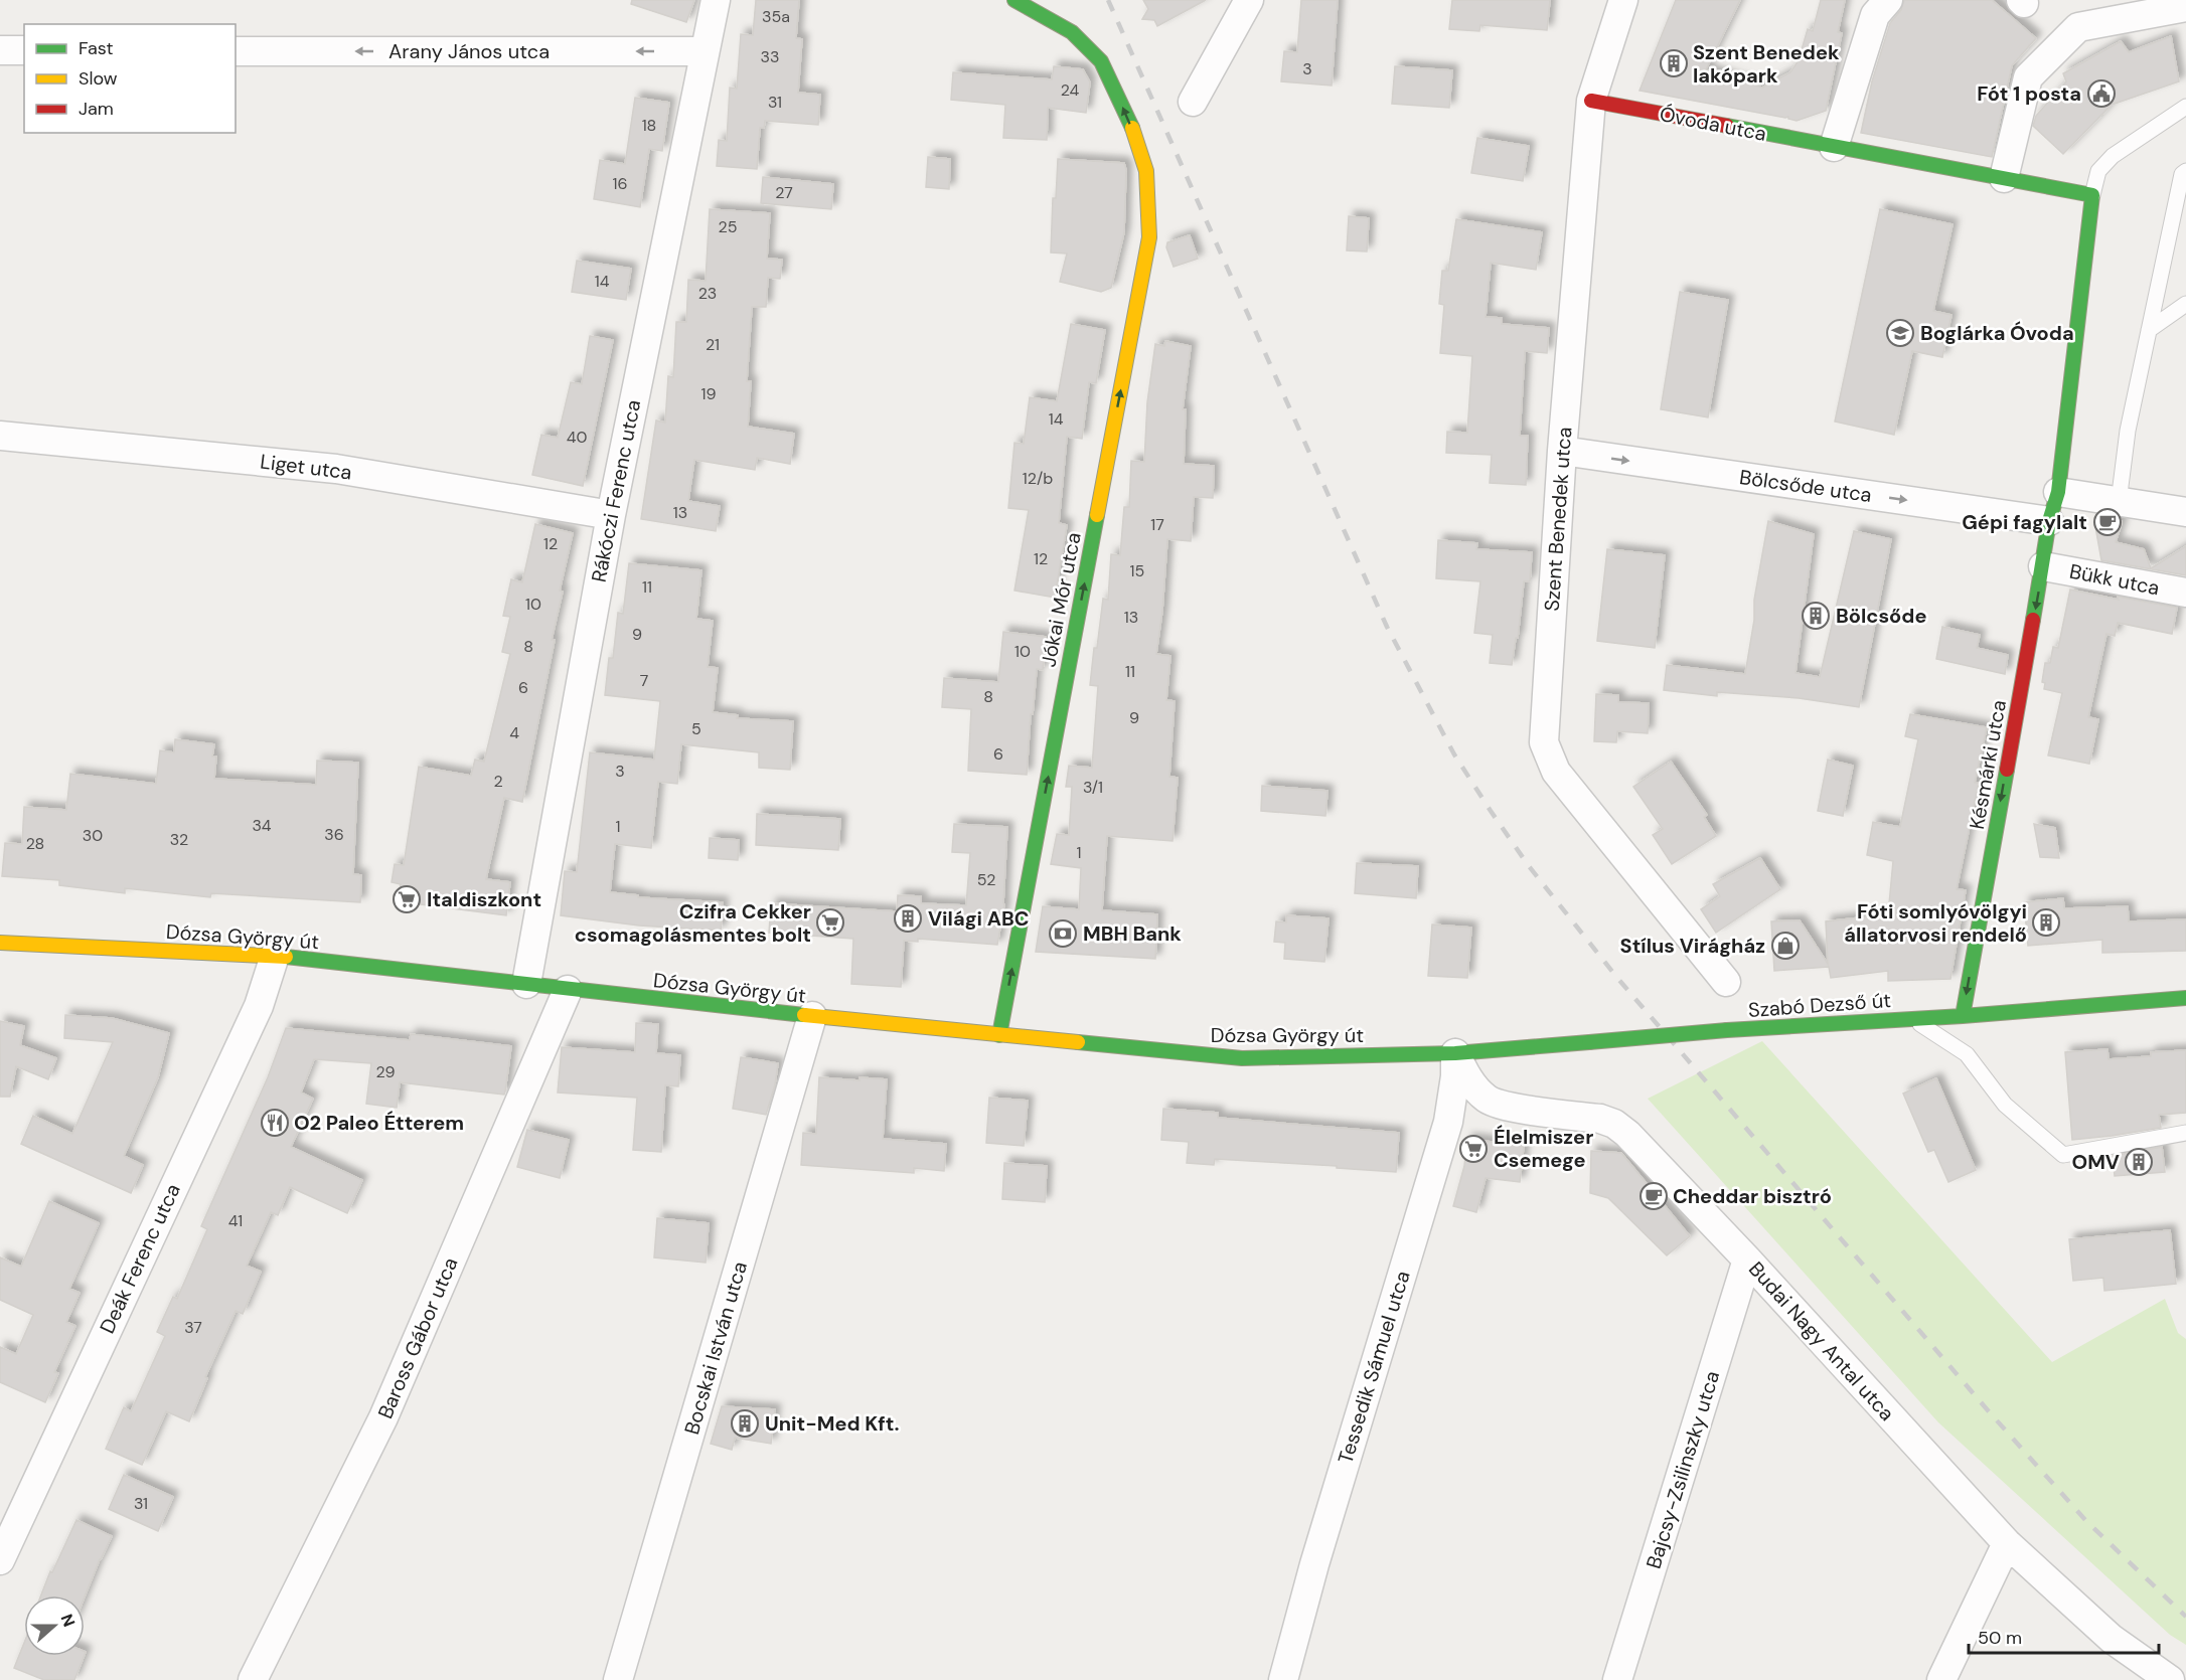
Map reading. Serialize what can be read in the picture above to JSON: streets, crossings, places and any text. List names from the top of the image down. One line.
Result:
{"streets":{"street":["Arany János utca","Óvoda utca","Liget utca","Bölcsőde utca","Rákóczi Ferenc utca","Szent Benedek utca","Bükk utca","Jókai Mór utca","Késmárki utca","Dózsa György út","Szabó Dezső út","Deák Ferenc utca","Baross Gábor utca","Budai Nagy Antal utca","Bocskai István utca","Tessedik Sámuel utca","Bajcsy-Zsilinszky utca"]},"crossings":[["Arany János utca","Rákóczi Ferenc utca"],["Óvoda utca","Szent Benedek utca"],["Óvoda utca","Késmárki utca"],["Liget utca","Rákóczi Ferenc utca"],["Bölcsőde utca","Szent Benedek utca"],["Bölcsőde utca","Késmárki utca"],["Rákóczi Ferenc utca","Dózsa György út"],["Bükk utca","Késmárki utca"],["Jókai Mór utca","Dózsa György út"],["Késmárki utca","Szabó Dezső út"],["Dózsa György út","Szabó Dezső út"],["Dózsa György út","Deák Ferenc utca"],["Dózsa György út","Baross Gábor utca"],["Dózsa György út","Budai Nagy Antal utca"],["Dózsa György út","Bocskai István utca"],["Dózsa György út","Tessedik Sámuel utca"],["Szabó Dezső út","Budai Nagy Antal utca"],["Szabó Dezső út","Tessedik Sámuel utca"],["Budai Nagy Antal utca","Tessedik Sámuel utca"],["Budai Nagy Antal utca","Bajcsy-Zsilinszky utca"]],"one_way":["Arany János utca","Bölcsőde utca","Jókai Mór utca","Késmárki utca"],"places":{"building":["Szent Benedek lakópark","Bölcsőde","Világi ABC","Fóti somlyóvölgyi állatorvosi rendelő","OMV","Unit-Med Kft."],"public building":["Fót 1 posta"],"school or university":["Boglárka Óvoda"],"cafe":["Gépi fagylalt","Cheddar bisztró"],"supermarket":["Italdiszkont","Czifra Cekker csomagolásmentes bolt","Élelmiszer Csemege"],"bank":["MBH Bank"],"shop":["Stílus Virágház"],"restaurant":["O2 Paleo Étterem"]},"house_numbers":["35a","33","3","24","31","18","16","27","25","14","23","21","19","14","40","12/b","13","17","12","12","15","11","10","13","9","8","10","11","7","6","8","9","5","4","6","3","2","3/1","34","1","36","30","32","28","1","52","29","41","37","31"],"legend":["Fast","Slow","Jam"],"scale_bar":"50 m","north":"right"}
